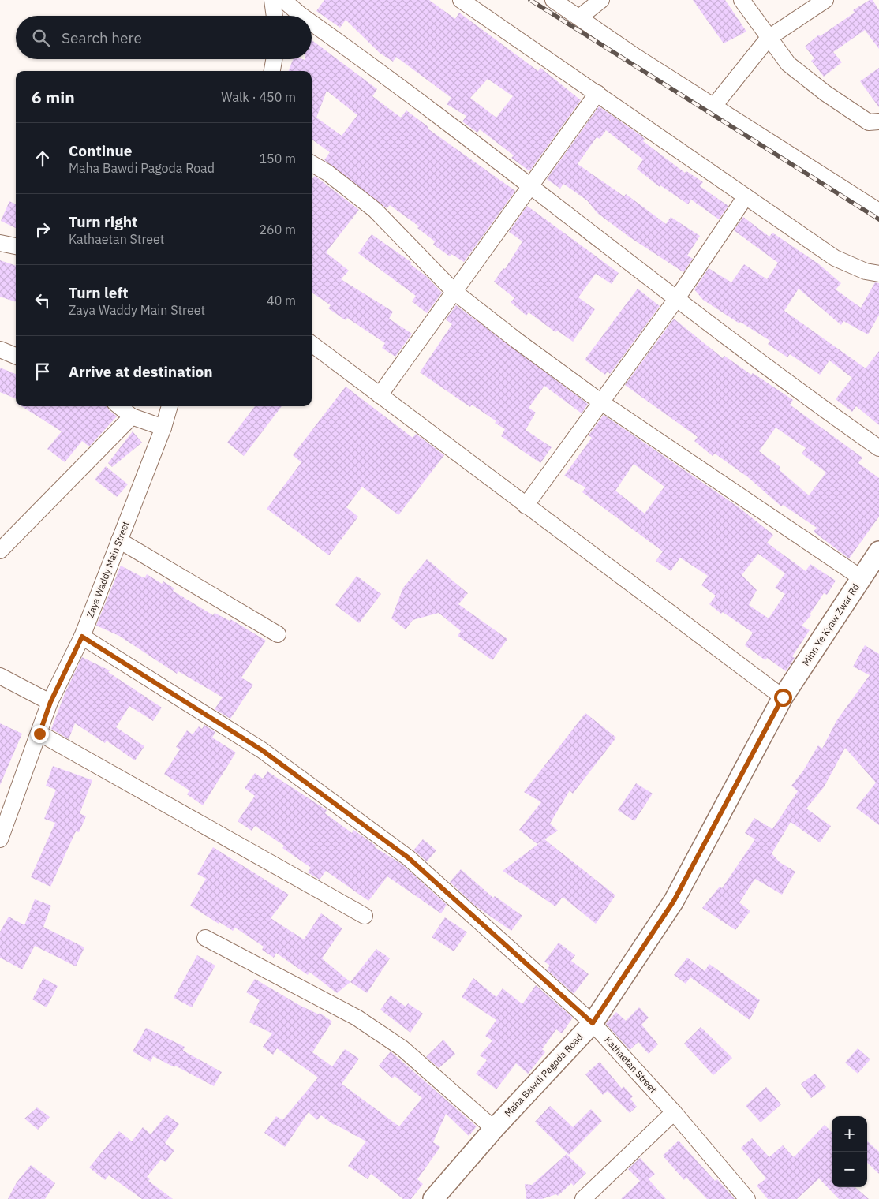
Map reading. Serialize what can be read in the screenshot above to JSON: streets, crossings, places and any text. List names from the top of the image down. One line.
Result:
{"streets":{"street":["Zaya Waddy Main Street","Minn Ye Kyaw Zwar Rd","Kathaetan Street","Maha Bawdi Pagoda Road"]},"crossings":[["Zaya Waddy Main Street","Kathaetan Street"],["Minn Ye Kyaw Zwar Rd","Maha Bawdi Pagoda Road"],["Kathaetan Street","Maha Bawdi Pagoda Road"]],"page":{"search":"Search here","heading":["6 min","Walk · 450 m"],"list":[["Continue","Maha Bawdi Pagoda Road","150 m"],["Turn right","Kathaetan Street","260 m"],["Turn left","Zaya Waddy Main Street","40 m"],"Arrive at destination"],"map_buttons":["+","−"]}}
